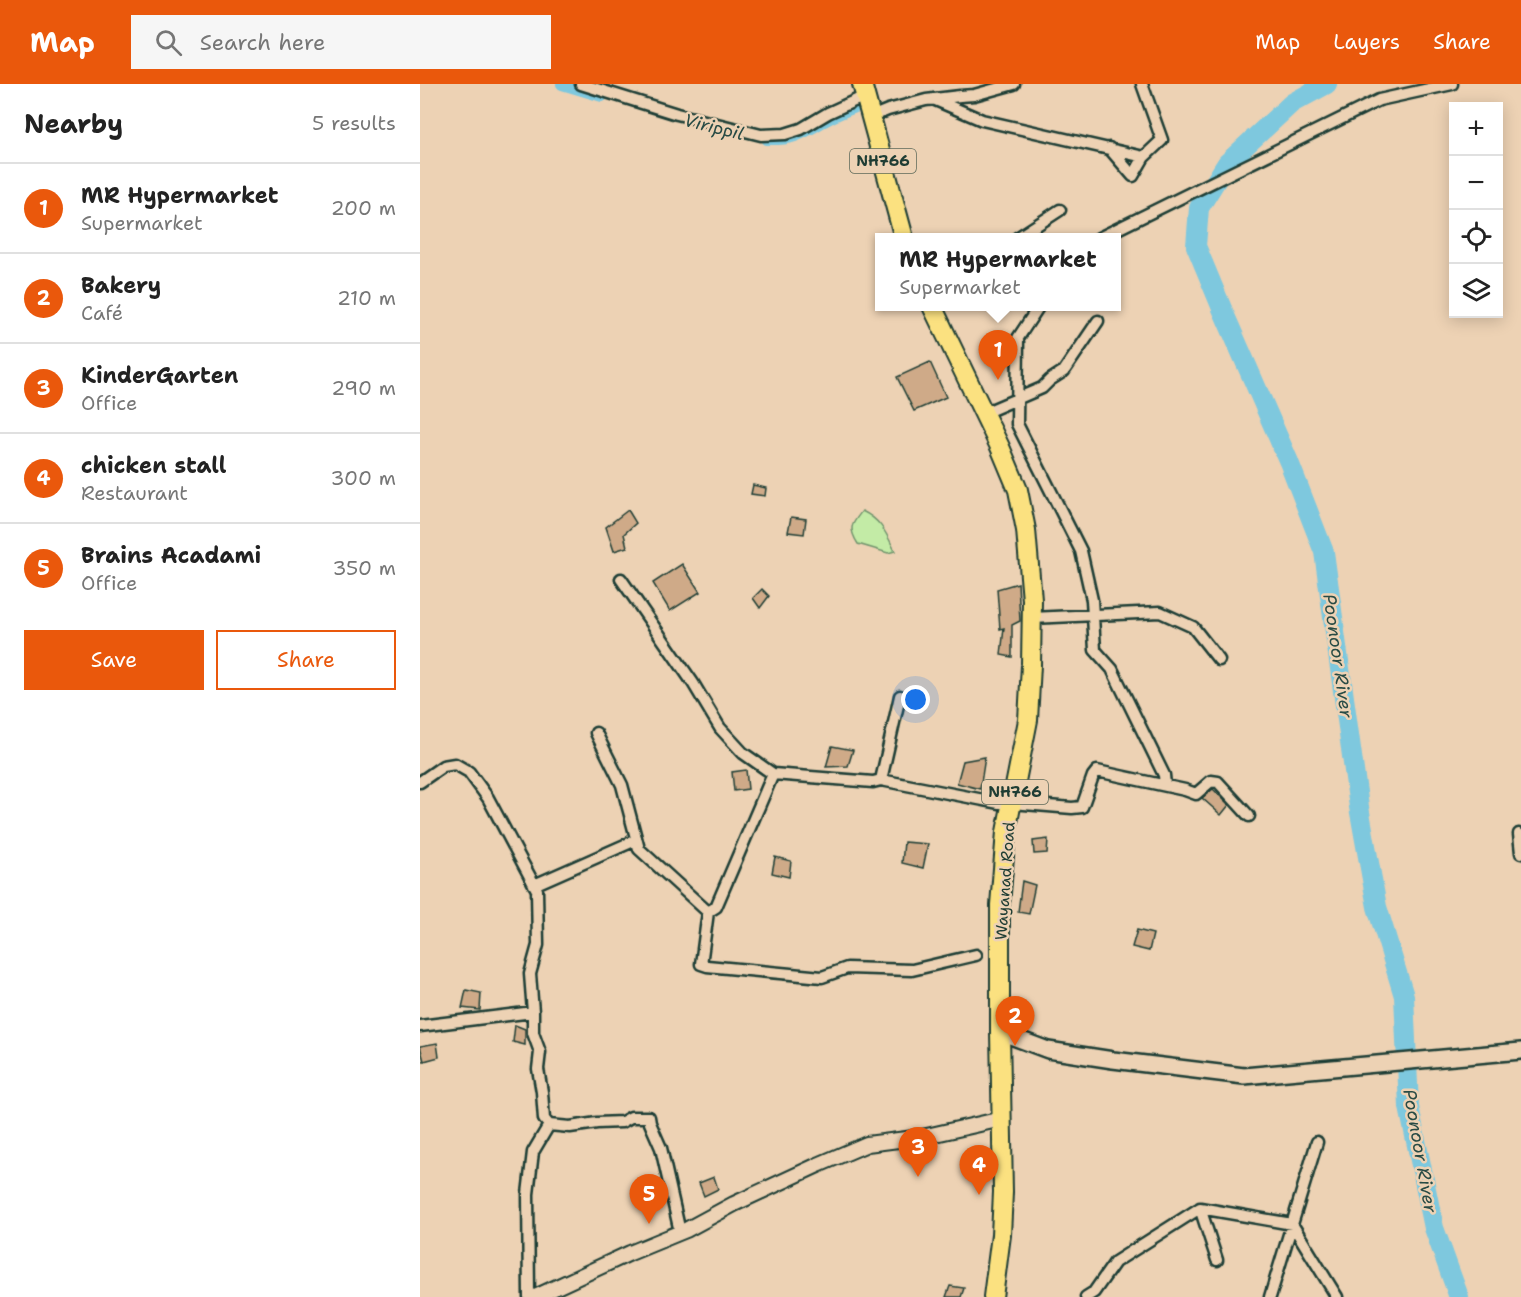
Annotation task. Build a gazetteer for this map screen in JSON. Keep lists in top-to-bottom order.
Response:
{
  "streets": {
    "highway": ["NH766", "Wayanad Road"]
  },
  "water": ["Virippil", "Poonoor River"],
  "page": {
    "header": "Map",
    "search": "Search here",
    "nav": ["Map", "Layers", "Share"],
    "heading": ["Nearby", "5 results"],
    "map_buttons": ["+", "−"],
    "list": [
      {
        "mark": "1",
        "name": "MR Hypermarket",
        "note": "Supermarket",
        "value": "200 m"
      },
      {
        "mark": "2",
        "name": "Bakery",
        "note": "Café",
        "value": "210 m"
      },
      {
        "mark": "3",
        "name": "KinderGarten",
        "note": "Office",
        "value": "290 m"
      },
      {
        "mark": "4",
        "name": "chicken stall",
        "note": "Restaurant",
        "value": "300 m"
      },
      {
        "mark": "5",
        "name": "Brains Acadami",
        "note": "Office",
        "value": "350 m"
      }
    ],
    "popup": ["MR Hypermarket", "Supermarket"],
    "pins": [
      "1",
      "2",
      "3",
      "4",
      "5"
    ],
    "buttons": ["Save", "Share"]
  }
}
